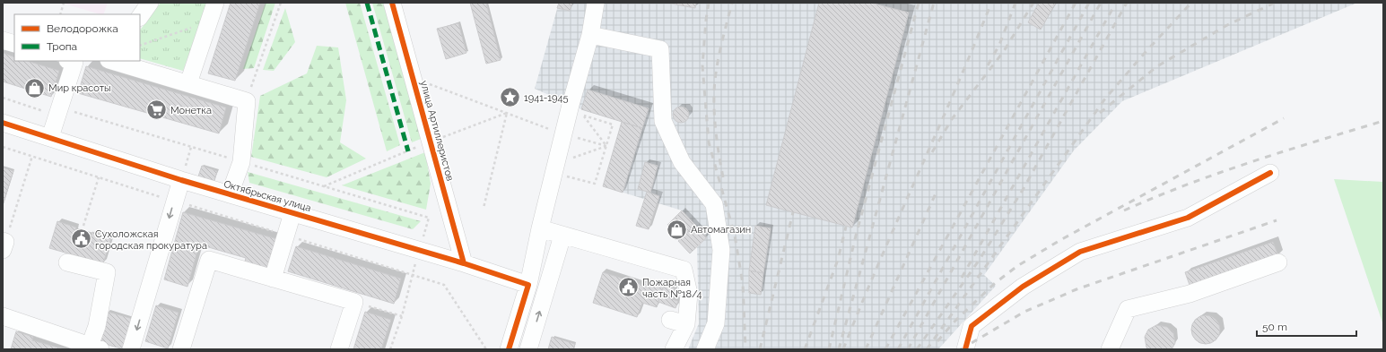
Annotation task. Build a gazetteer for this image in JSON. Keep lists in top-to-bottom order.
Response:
{
  "streets": {
    "street": ["улица Артиллеристов", "Октябрьская улица"]
  },
  "crossings": [
    ["улица Артиллеристов", "Октябрьская улица"]
  ],
  "places": {
    "shop": ["Мир красоты", "Автомагазин"],
    "place": ["1941-1945"],
    "supermarket": ["Монетка"],
    "public building": ["Сухоложская городская прокуратура", "Пожарная часть №18/4"]
  },
  "legend": ["Велодорожка", "Тропа"],
  "scale_bar": "50 m"
}
